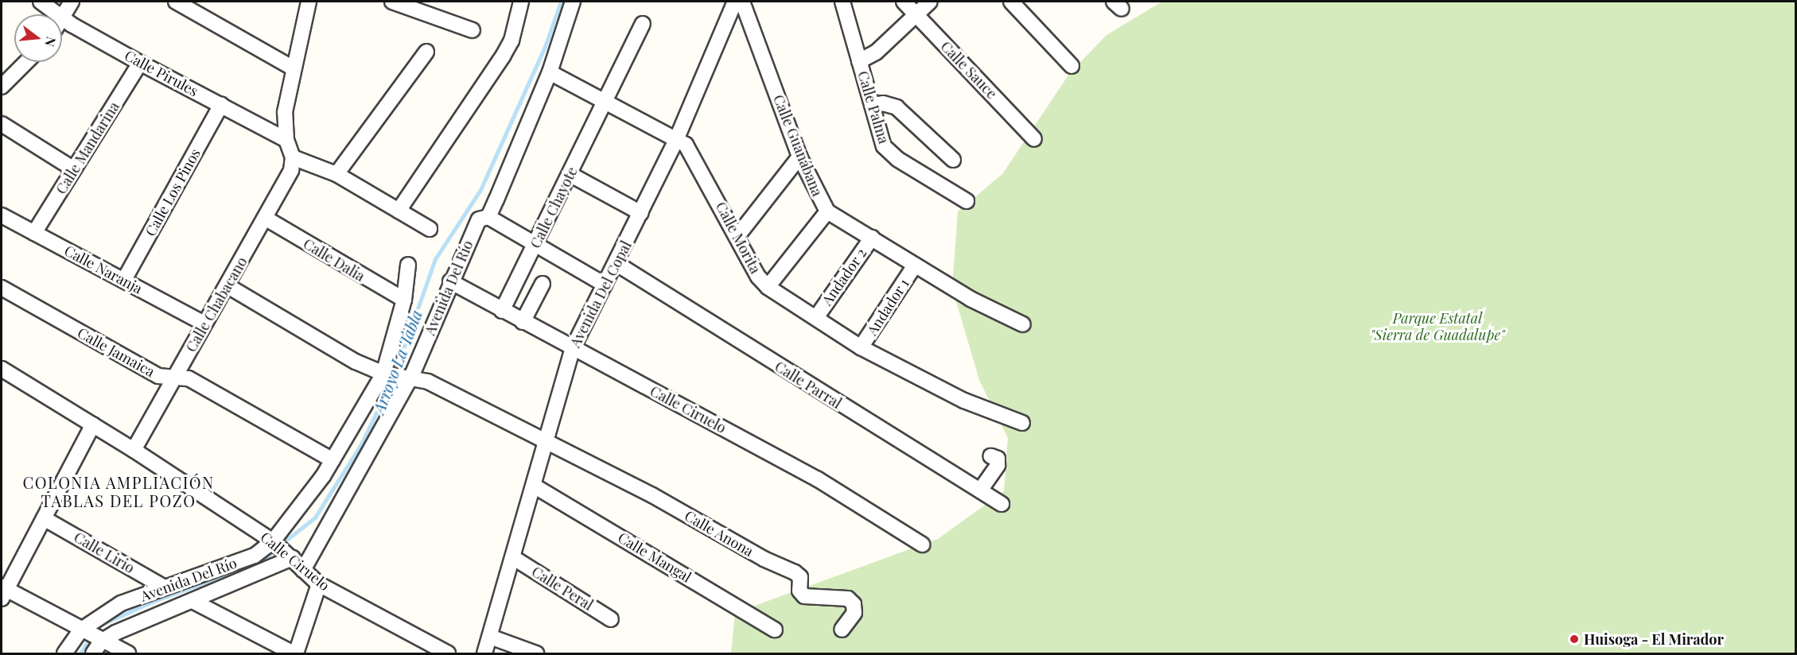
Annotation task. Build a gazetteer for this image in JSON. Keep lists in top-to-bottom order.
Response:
{
  "streets": {
    "street": [
      "Calle Sauce",
      "Calle Pirules",
      "Calle Palma",
      "Calle Guanábana",
      "Calle Mandarina",
      "Calle Los Pinos",
      "Calle Chayote",
      "Calle Morita",
      "Calle Dalia",
      "Calle Naranja",
      "Andador 2",
      "Avenida Del Río",
      "Avenida Del Copal",
      "Calle Chabacano",
      "Andador 1",
      "Calle Jamaica",
      "Calle Parral",
      "Calle Ciruelo",
      "Calle Anona",
      "Calle Lirio",
      "Calle Mangal",
      "Calle Peral"
    ]
  },
  "crossings": [
    ["Calle Pirules", "Calle Mandarina"],
    ["Calle Pirules", "Calle Los Pinos"],
    ["Calle Guanábana", "Andador 2"],
    ["Calle Guanábana", "Andador 1"],
    ["Calle Mandarina", "Calle Naranja"],
    ["Calle Los Pinos", "Calle Naranja"],
    ["Calle Chayote", "Calle Morita"],
    ["Calle Chayote", "Calle Ciruelo"],
    ["Calle Morita", "Andador 2"],
    ["Calle Morita", "Avenida Del Río"],
    ["Calle Morita", "Avenida Del Copal"],
    ["Calle Morita", "Andador 1"],
    ["Calle Dalia", "Avenida Del Río"],
    ["Calle Dalia", "Calle Chabacano"],
    ["Calle Naranja", "Calle Chabacano"],
    ["Avenida Del Río", "Calle Jamaica"],
    ["Avenida Del Río", "Calle Ciruelo"],
    ["Avenida Del Río", "Calle Lirio"],
    ["Avenida Del Copal", "Calle Parral"],
    ["Avenida Del Copal", "Calle Ciruelo"],
    ["Avenida Del Copal", "Calle Anona"],
    ["Avenida Del Copal", "Calle Mangal"],
    ["Avenida Del Copal", "Calle Peral"],
    ["Calle Chabacano", "Calle Jamaica"],
    ["Calle Chabacano", "Calle Ciruelo"]
  ],
  "districts": ["COLONIA AMPLIACIÓN TABLAS DEL POZO"],
  "water": ["Arroyo La Tabla"],
  "parks": ["Parque Estatal \"Sierra de Guadalupe\""],
  "places": ["Huisoga - El Mirador"],
  "north": "right"
}
